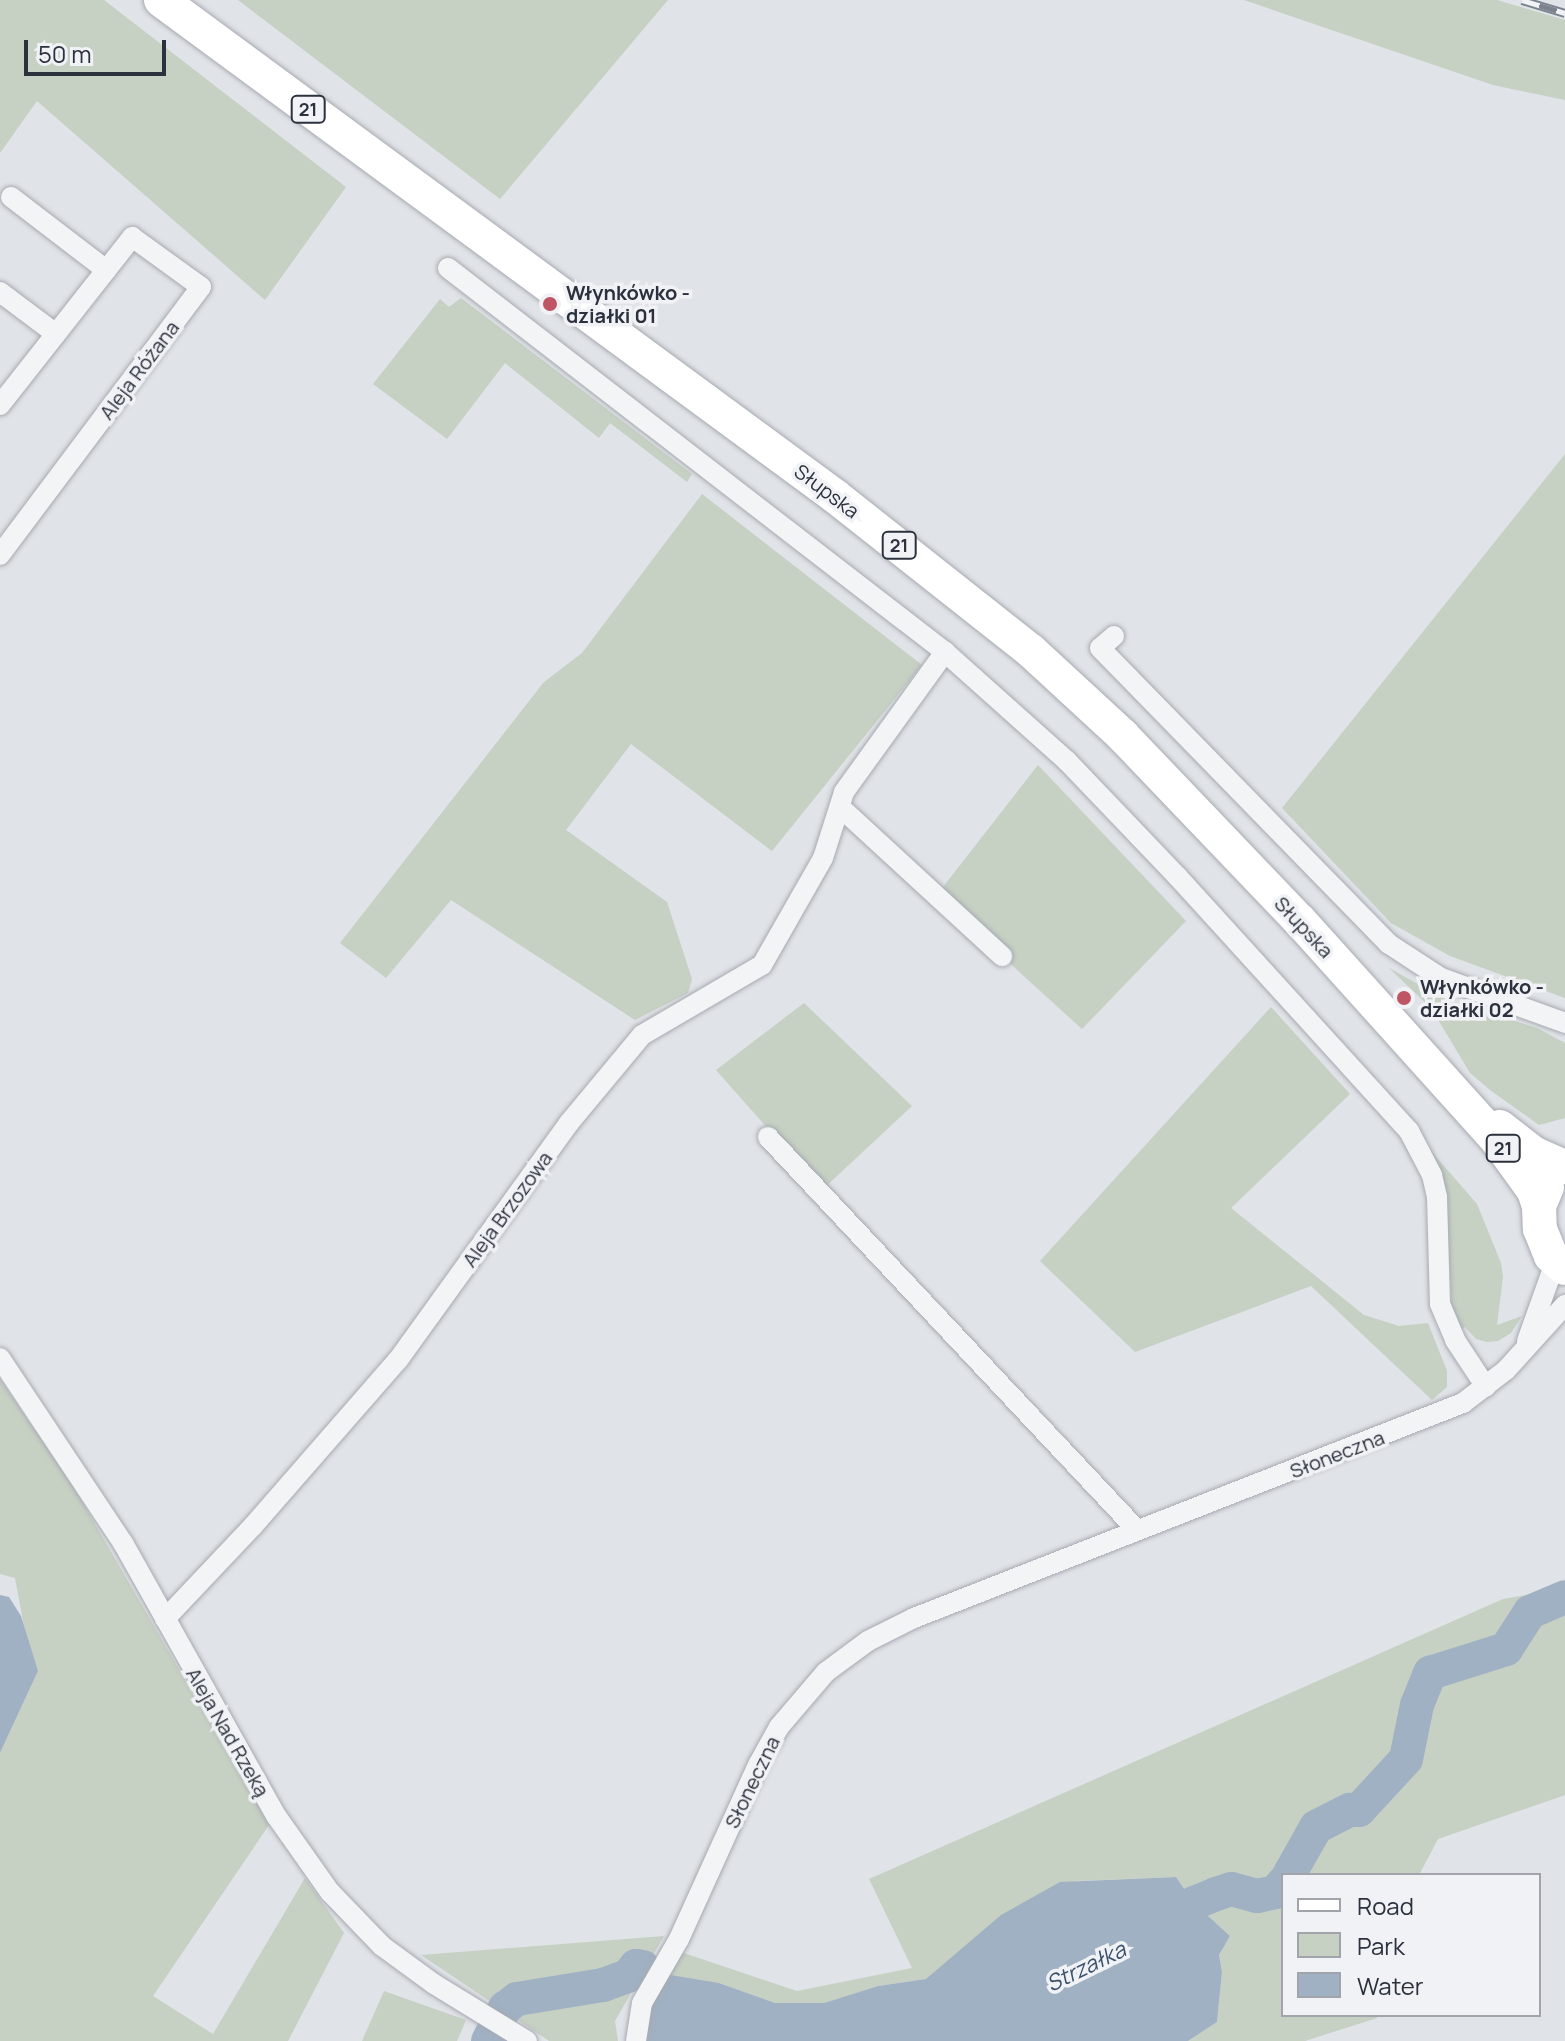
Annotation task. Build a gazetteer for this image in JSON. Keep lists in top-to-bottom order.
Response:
{
  "streets": {
    "main road": ["21", "Słupska"],
    "street": [
      "Aleja Różana",
      "Aleja Brzozowa",
      "Słoneczna",
      "Aleja Nad Rzeką"
    ]
  },
  "crossings": [
    ["21", "Słupska"],
    ["21", "Słoneczna"],
    ["Aleja Brzozowa", "Aleja Nad Rzeką"]
  ],
  "water": ["Strzałka"],
  "places": ["Włynkówko - działki 01", "Włynkówko - działki 02"],
  "legend": ["Road", "Park", "Water"],
  "scale_bar": "50 m"
}
